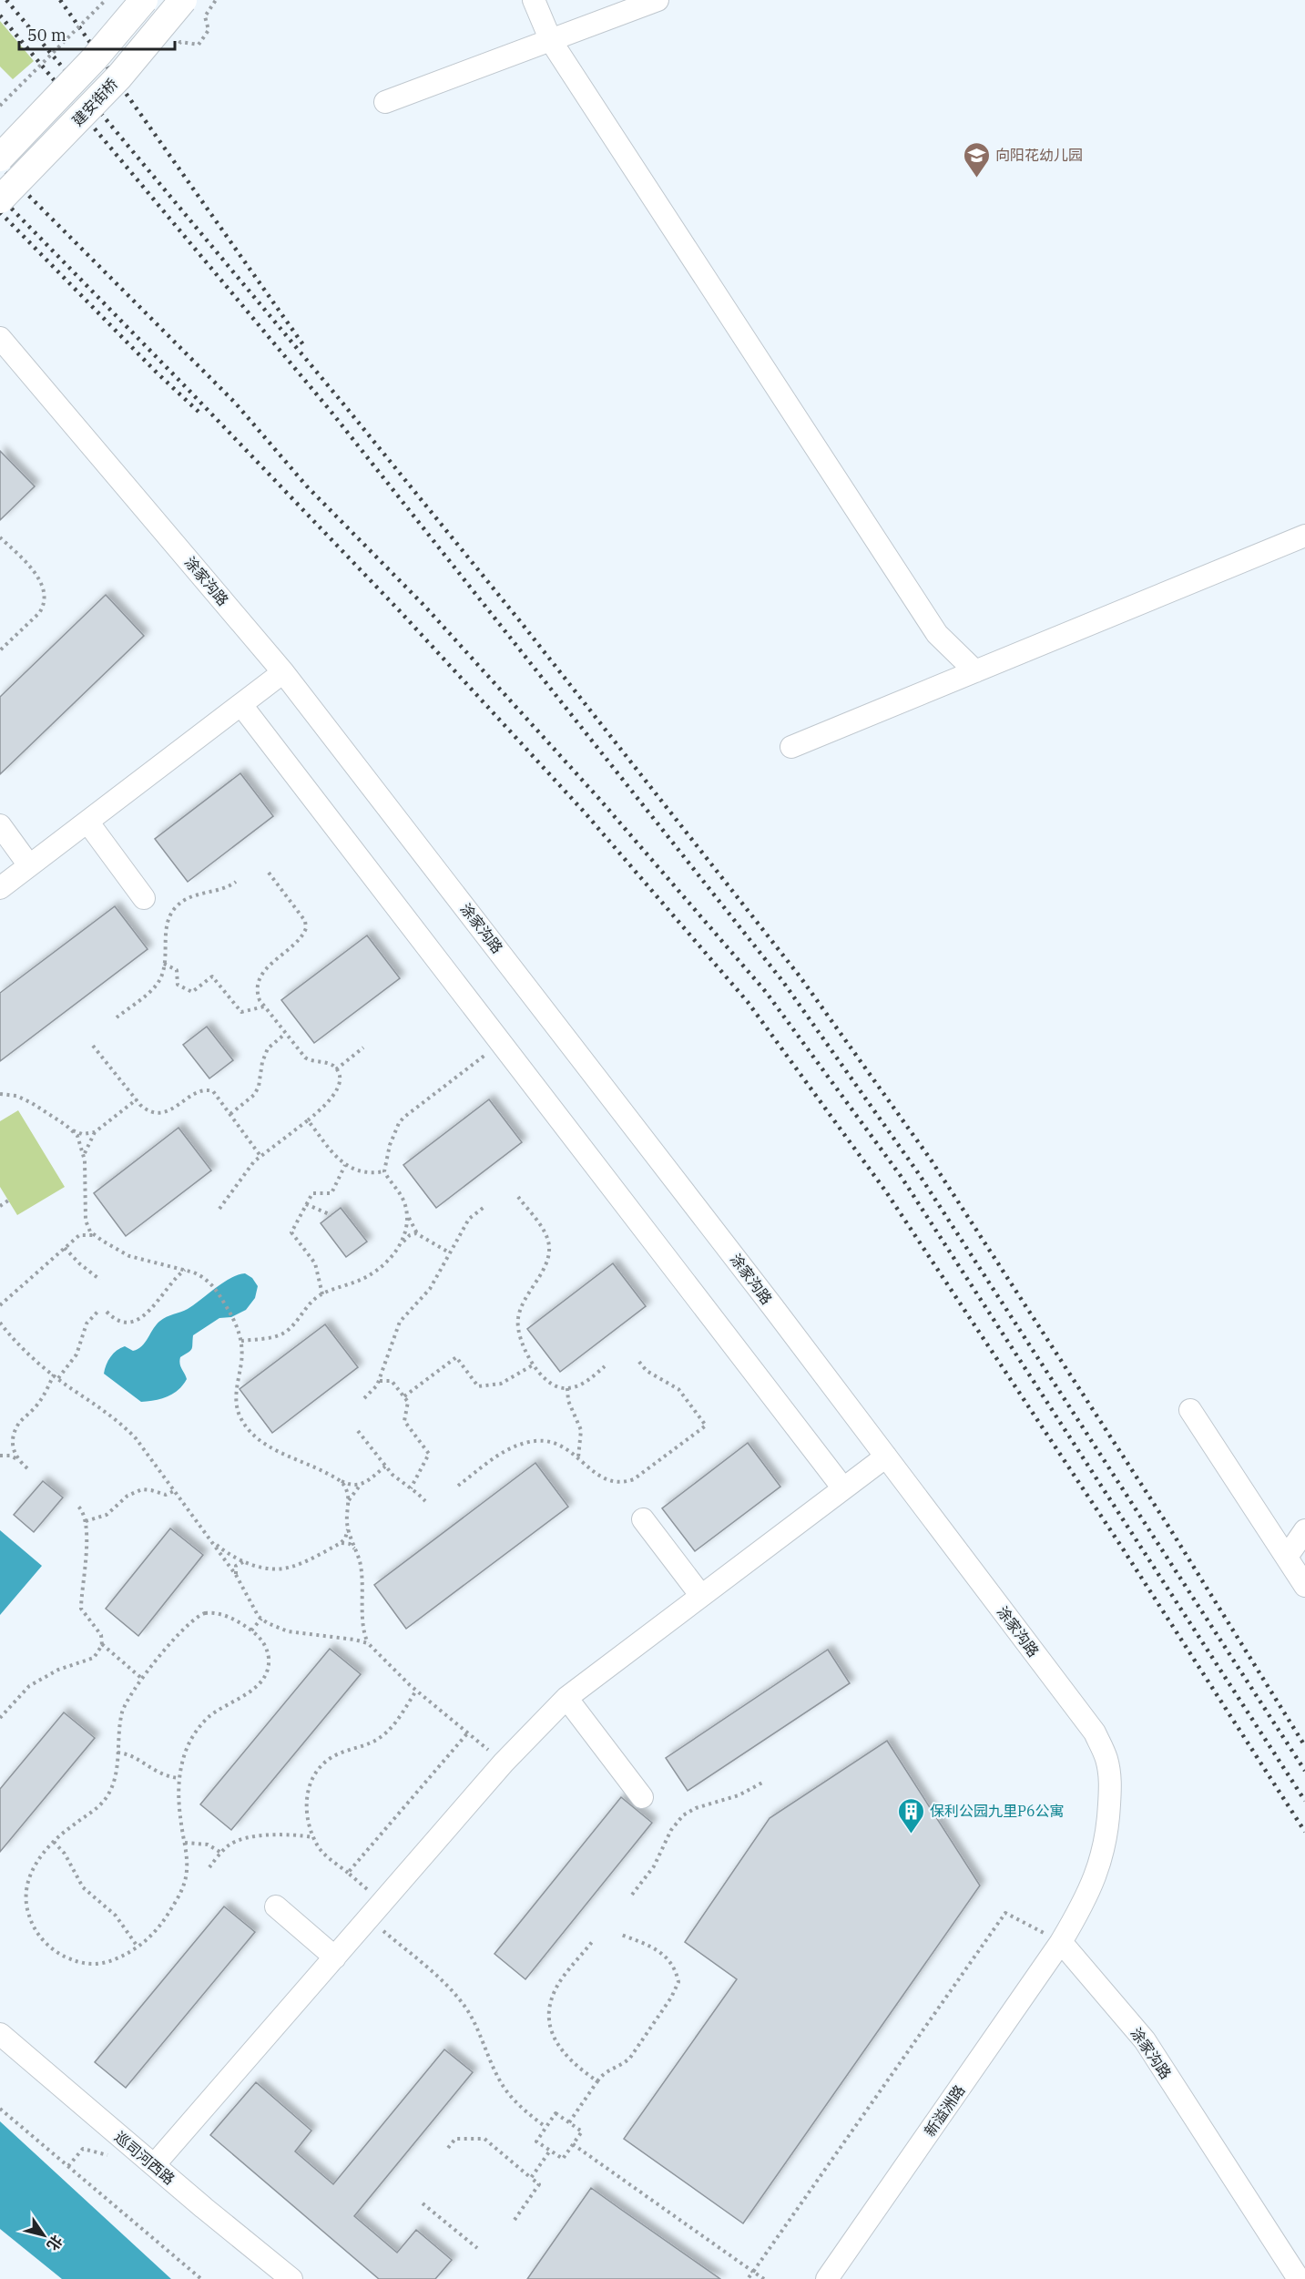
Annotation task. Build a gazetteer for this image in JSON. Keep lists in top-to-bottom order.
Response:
{
  "streets": {
    "main road": ["建安街桥"],
    "street": ["涂家沟路", "新溢洲路", "巡司河西路"]
  },
  "crossings": [
    ["涂家沟路", "新溢洲路"]
  ],
  "places": {
    "school or university": ["向阳花幼儿园"],
    "building": ["保利公园九里P6公寓"]
  },
  "scale_bar": "50 m",
  "north": "bottom right"
}
